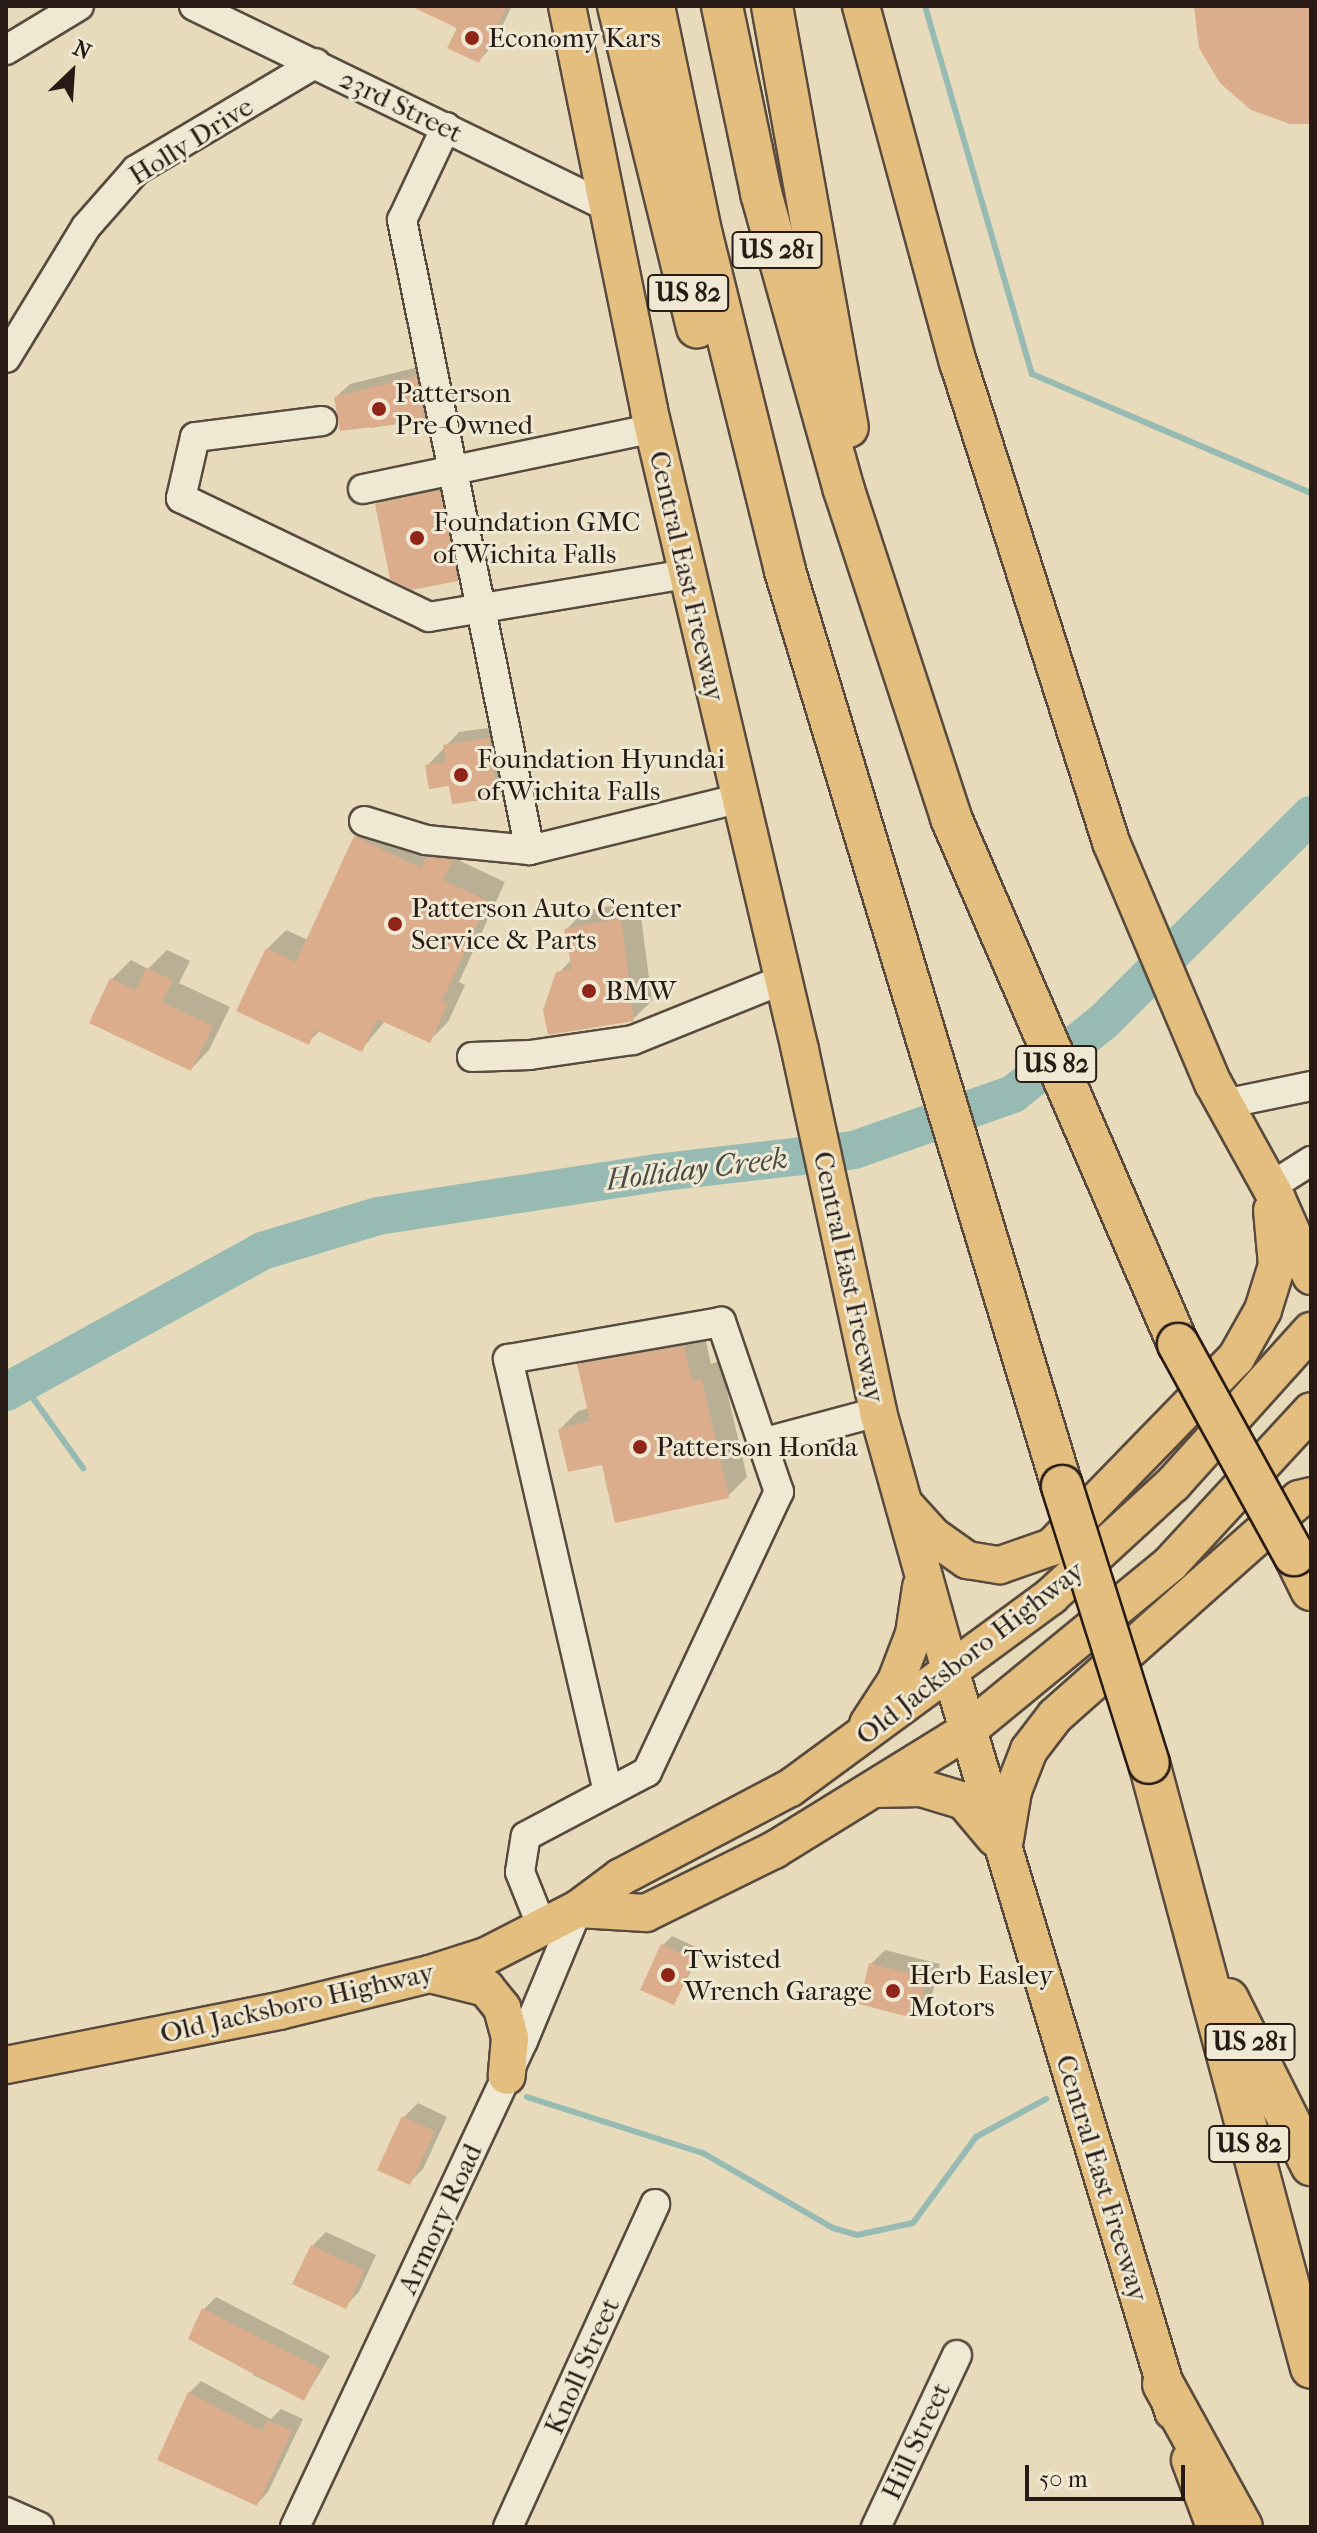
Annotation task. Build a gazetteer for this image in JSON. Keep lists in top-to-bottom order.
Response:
{
  "streets": {
    "highway": ["US 281", "US 82"],
    "main road": ["Central East Freeway", "Old Jacksboro Highway"],
    "street": [
      "23rd Street",
      "Holly Drive",
      "Armory Road",
      "Knoll Street",
      "Hill Street"
    ]
  },
  "crossings": [
    ["23rd Street", "Holly Drive"],
    ["23rd Street", "Central East Freeway"],
    ["US 281", "US 82"],
    ["Central East Freeway", "Old Jacksboro Highway"],
    ["Old Jacksboro Highway", "Armory Road"]
  ],
  "water": ["Holliday Creek"],
  "places": [
    "Economy Kars",
    "Patterson Pre-Owned",
    "Foundation GMC of Wichita Falls",
    "Foundation Hyundai of Wichita Falls",
    "Patterson Auto Center Service & Parts",
    "BMW",
    "Patterson Honda",
    "Twisted Wrench Garage",
    "Herb Easley Motors"
  ],
  "scale_bar": "50 m",
  "north": "top right"
}
